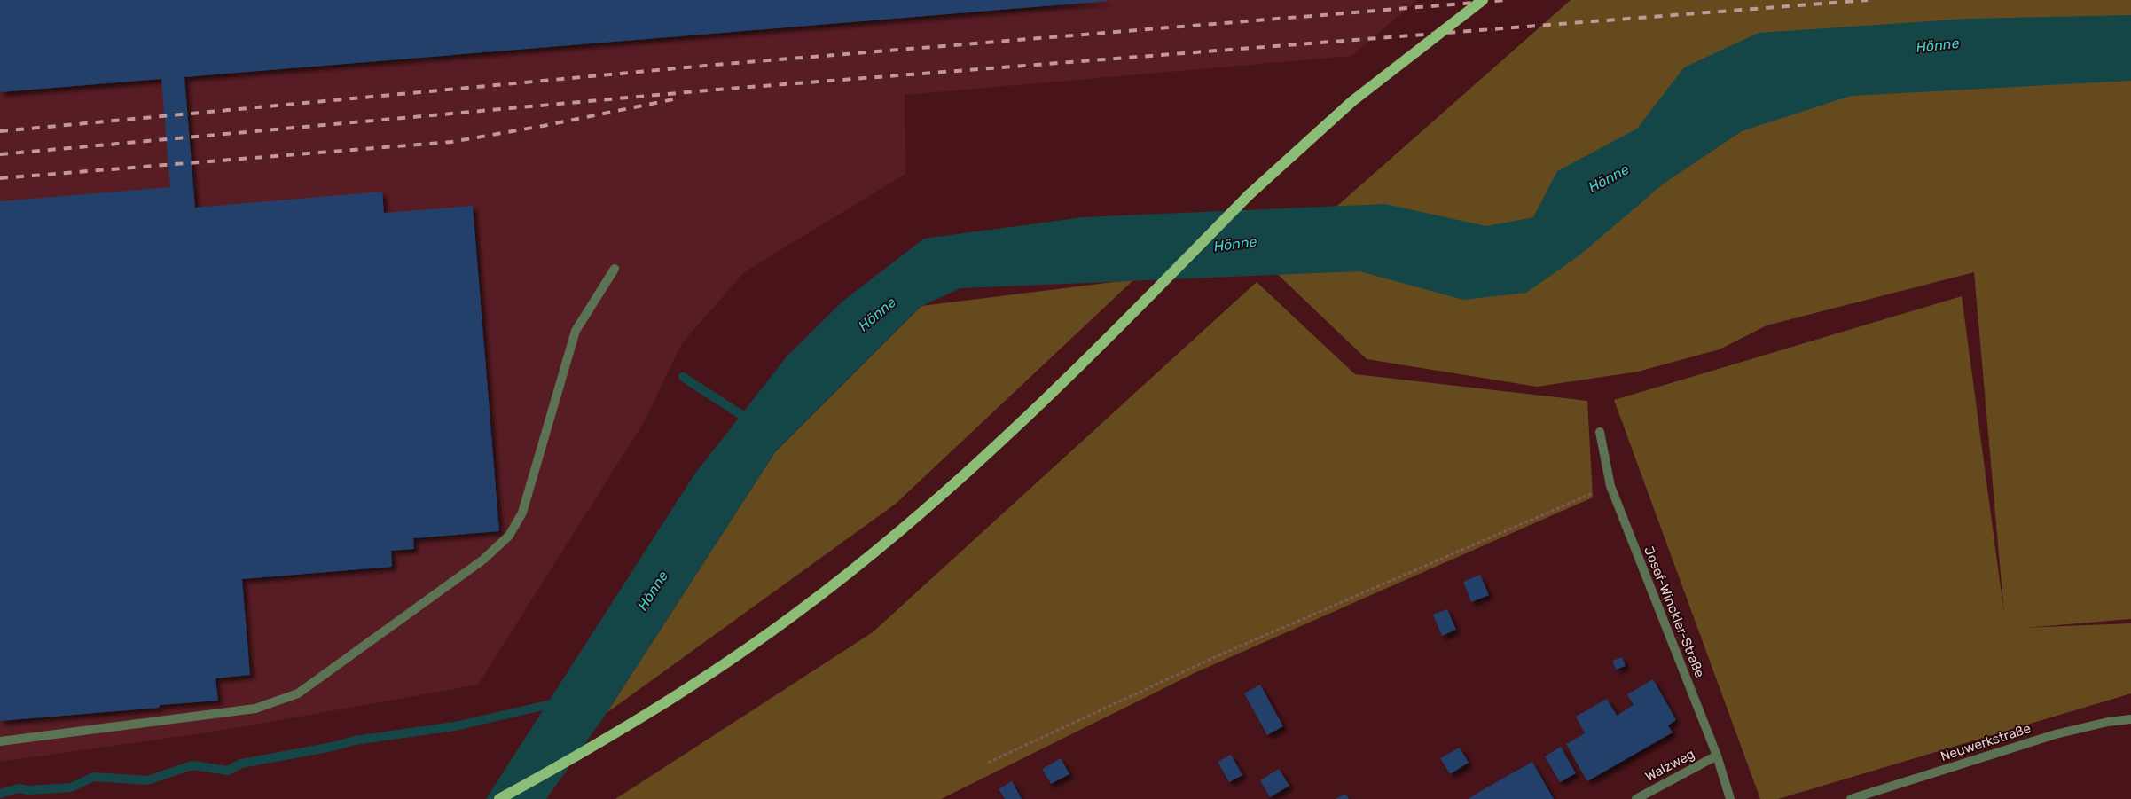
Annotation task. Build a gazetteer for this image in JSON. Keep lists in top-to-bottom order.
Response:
{
  "streets": {
    "street": ["Josef-Winckler-Straße", "Neuwerkstraße", "Walzweg"]
  },
  "crossings": [
    ["Josef-Winckler-Straße", "Walzweg"]
  ],
  "water": ["Hönne"]
}
